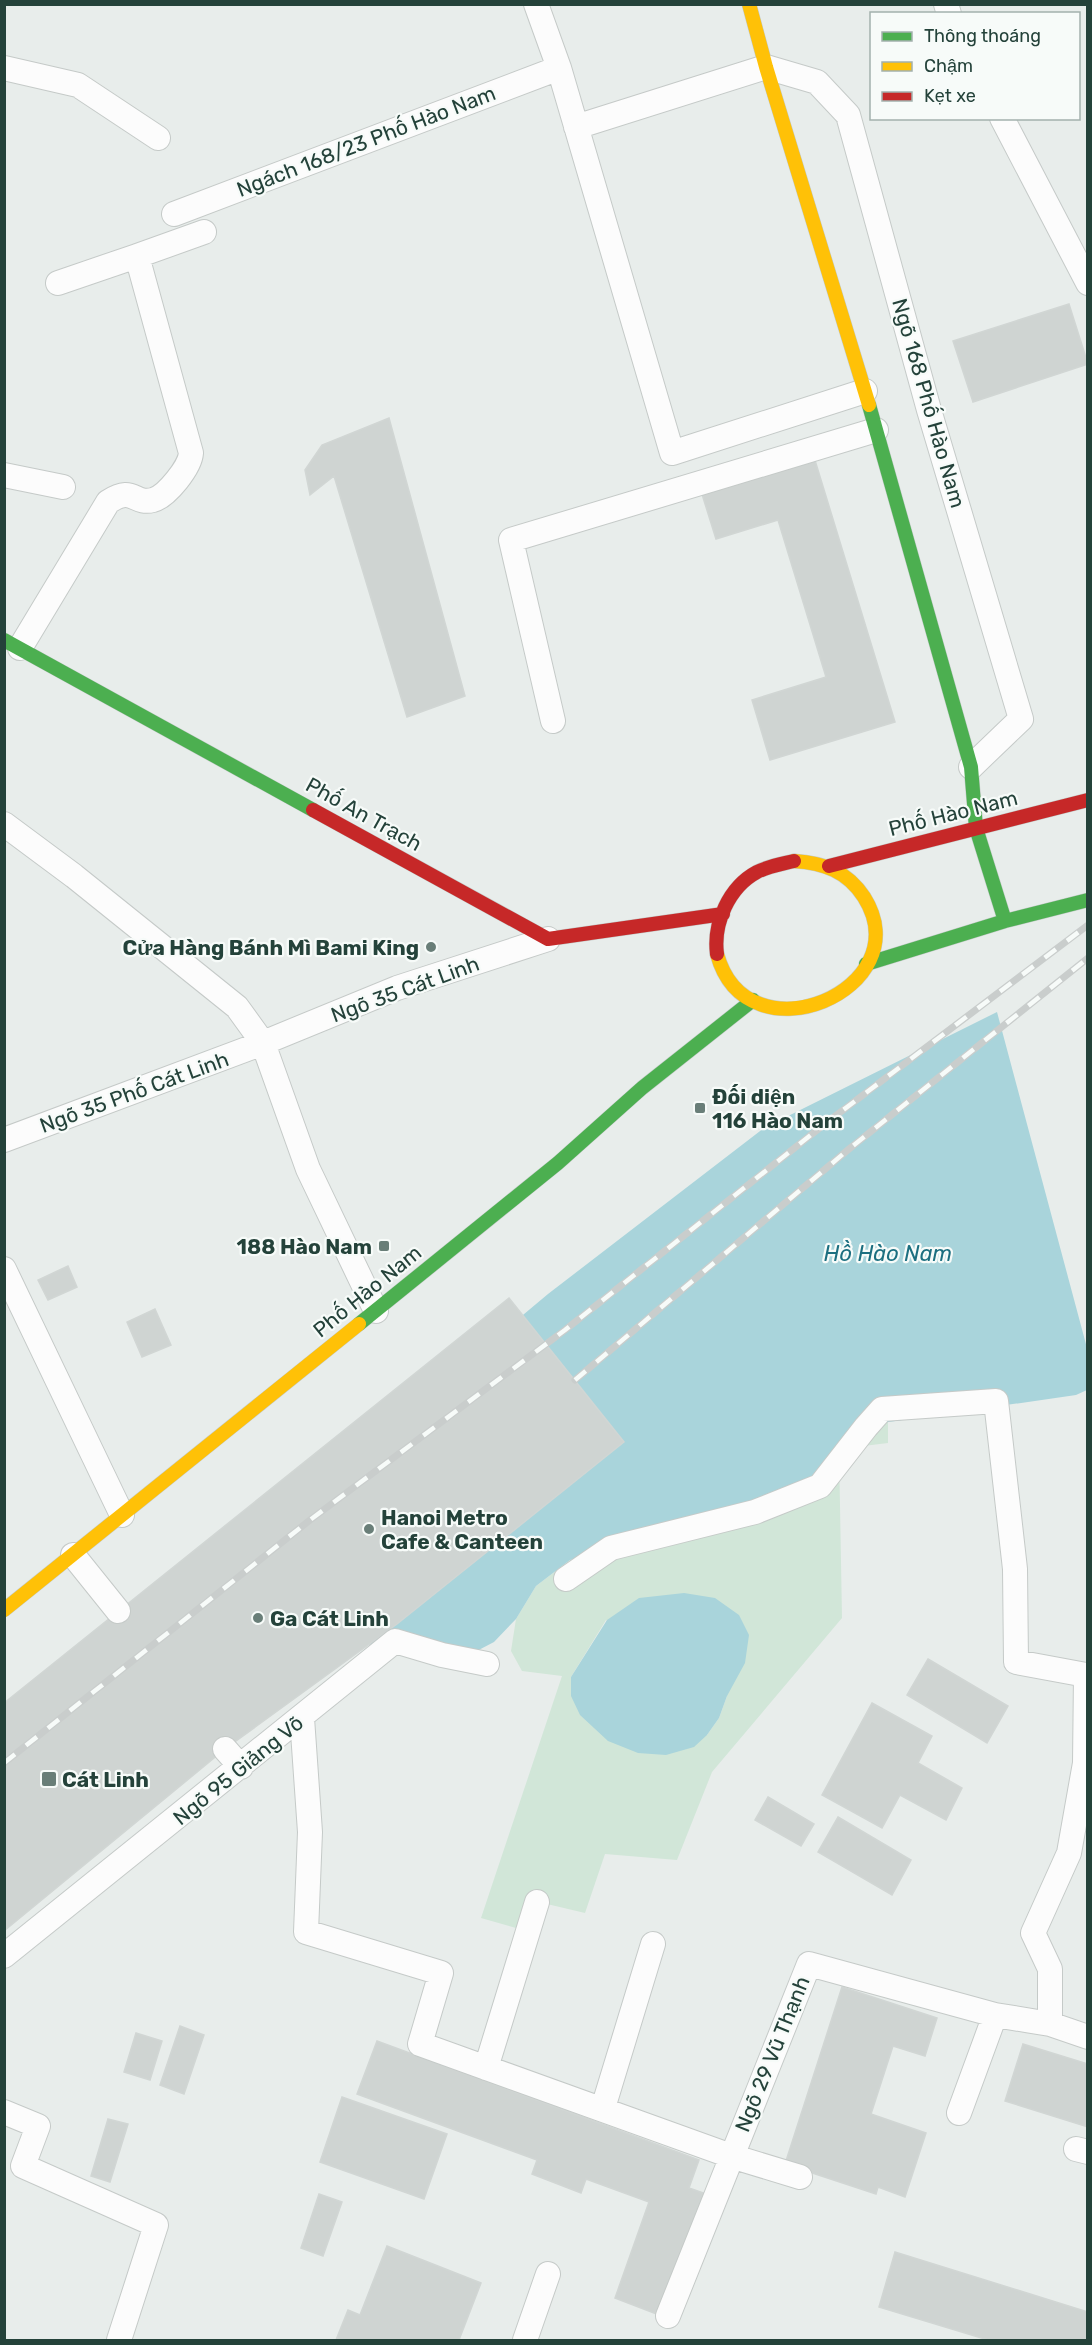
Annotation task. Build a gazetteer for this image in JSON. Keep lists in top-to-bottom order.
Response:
{
  "streets": {
    "main road": ["Phố Hào Nam", "Phố An Trạch"],
    "lane": [
      "Ngách 168/23 Phố Hào Nam",
      "Ngõ 168 Phố Hào Nam",
      "Ngõ 35 Cát Linh",
      "Ngõ 35 Phố Cát Linh",
      "Ngõ 95 Giảng Võ",
      "Ngõ 29 Vũ Thạnh"
    ]
  },
  "crossings": [
    ["Phố An Trạch", "Ngõ 35 Cát Linh"],
    ["Ngõ 35 Cát Linh", "Ngõ 35 Phố Cát Linh"],
    ["Ngõ 95 Giảng Võ", "Ngõ 29 Vũ Thạnh"]
  ],
  "water": ["Hồ Hào Nam"],
  "places": {
    "other": ["Cửa Hàng Bánh Mì Bami King", "Hanoi Metro Cafe & Canteen", "Ga Cát Linh"],
    "transit": ["Đối diện 116 Hào Nam", "188 Hào Nam", "Cát Linh"]
  },
  "legend": ["Thông thoáng", "Chậm", "Kẹt xe"]
}
